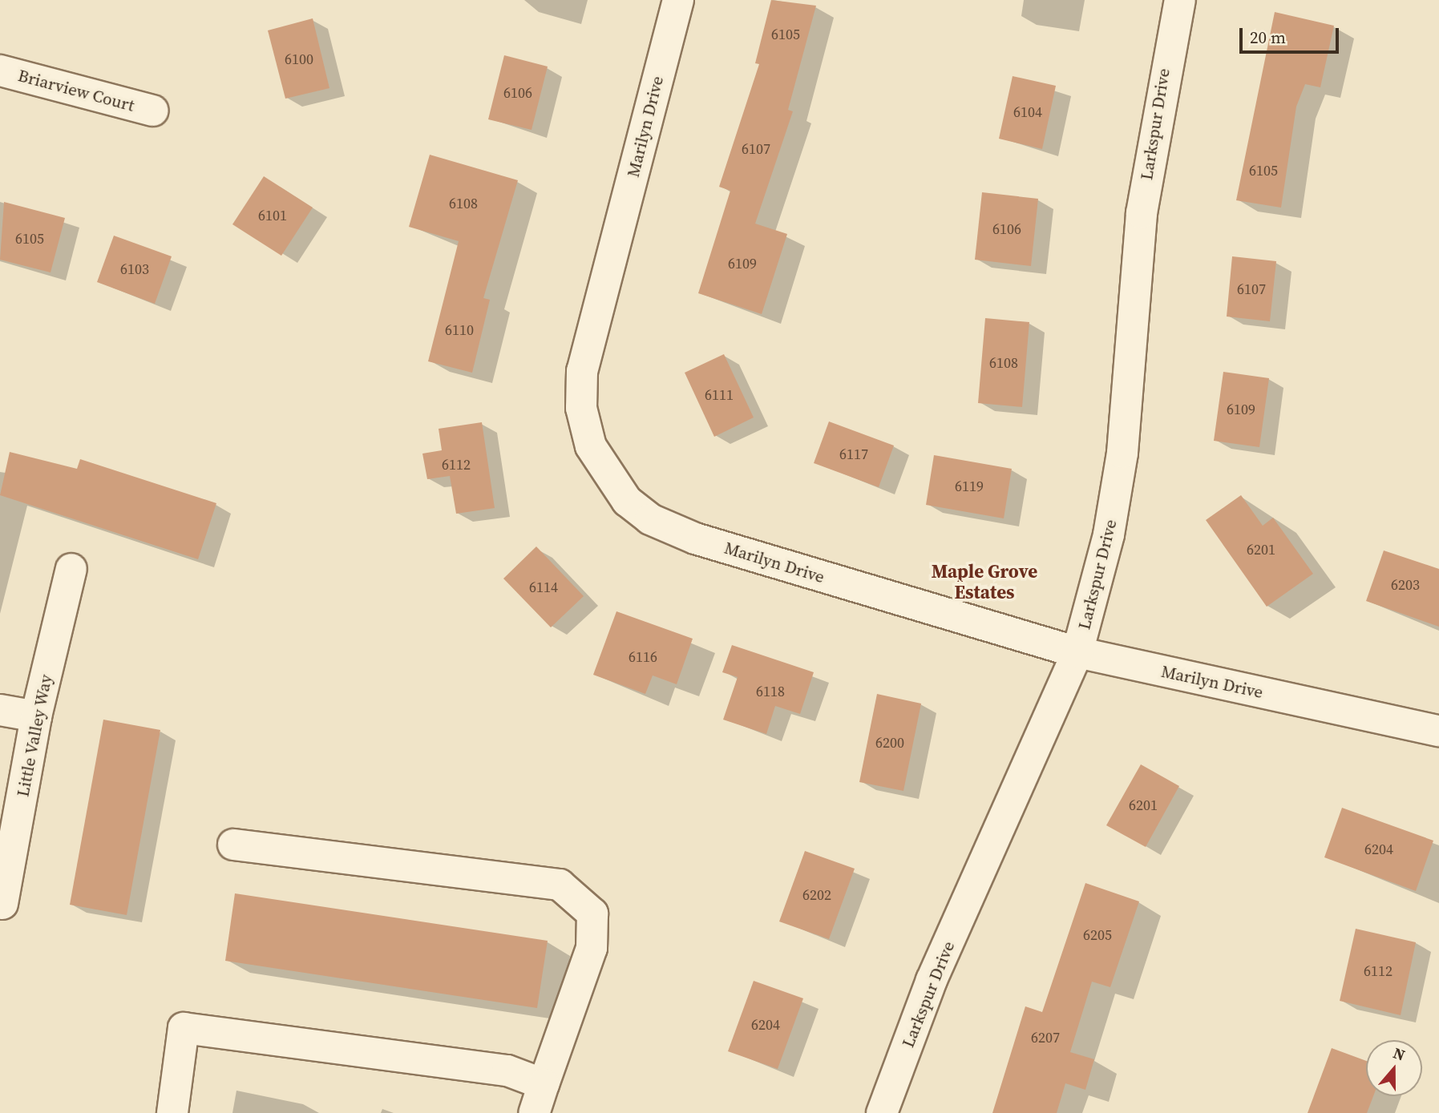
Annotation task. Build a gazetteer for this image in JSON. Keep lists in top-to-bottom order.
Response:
{
  "streets": {
    "street": [
      "Briarview Court",
      "Larkspur Drive",
      "Marilyn Drive",
      "Little Valley Way"
    ]
  },
  "crossings": [
    ["Larkspur Drive", "Marilyn Drive"]
  ],
  "districts": ["Maple Grove Estates"],
  "house_numbers": [
    "6105",
    "6100",
    "6106",
    "6104",
    "6107",
    "6105",
    "6108",
    "6101",
    "6106",
    "6105",
    "6109",
    "6103",
    "6107",
    "6110",
    "6108",
    "6111",
    "6109",
    "6117",
    "6112",
    "6119",
    "6201",
    "6203",
    "6114",
    "6116",
    "6118",
    "6200",
    "6201",
    "6204",
    "6202",
    "6205",
    "6112",
    "6204",
    "6207"
  ],
  "scale_bar": "20 m",
  "north": "top"
}
